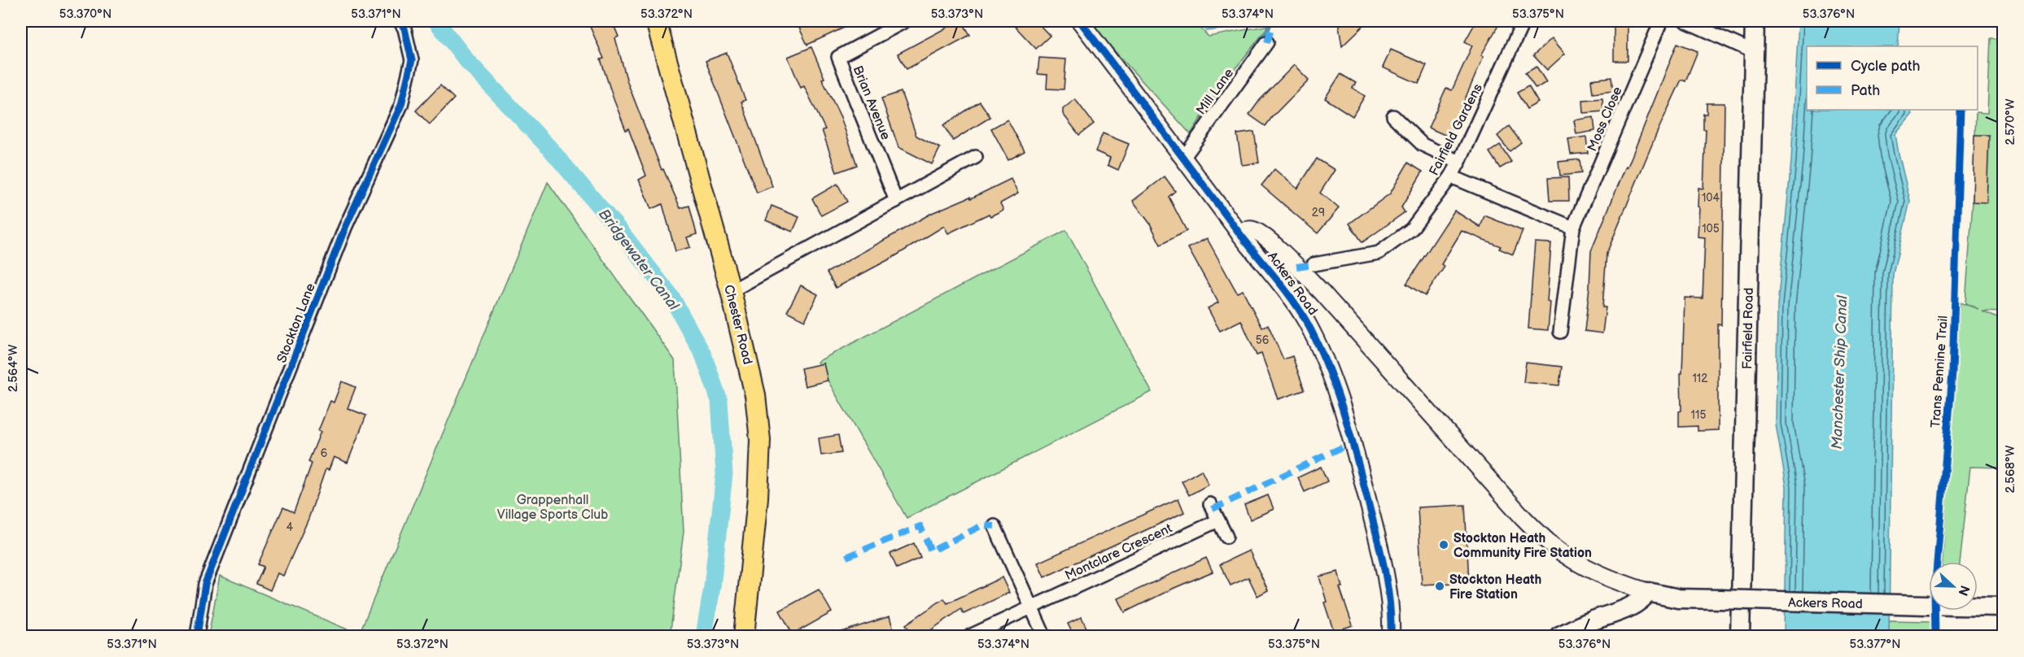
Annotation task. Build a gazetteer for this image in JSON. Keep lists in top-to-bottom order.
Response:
{
  "streets": {
    "main road": ["Ackers Road", "Chester Road", "Fairfield Road"],
    "street": [
      "Mill Lane",
      "Brian Avenue",
      "Moss Close",
      "Fairfield Gardens",
      "Stockton Lane",
      "Montclare Crescent"
    ],
    "cycle path": ["Trans Pennine Trail"]
  },
  "crossings": [
    ["Mill Lane", "Ackers Road"]
  ],
  "water": ["Bridgewater Canal", "Manchester Ship Canal"],
  "parks": ["Grappenhall Village Sports Club"],
  "places": ["Stockton Heath Community Fire Station", "Stockton Heath Fire Station"],
  "house_numbers": [
    "104",
    "29",
    "105",
    "56",
    "112",
    "115",
    "6",
    "4"
  ],
  "legend": ["Cycle path", "Path"],
  "north": "right",
  "coordinates": [
    "53.370°N",
    "53.371°N",
    "53.372°N",
    "53.373°N",
    "53.374°N",
    "53.375°N",
    "53.376°N",
    "2.570°W",
    "2.564°W",
    "2.568°W",
    "53.377°N"
  ]
}
